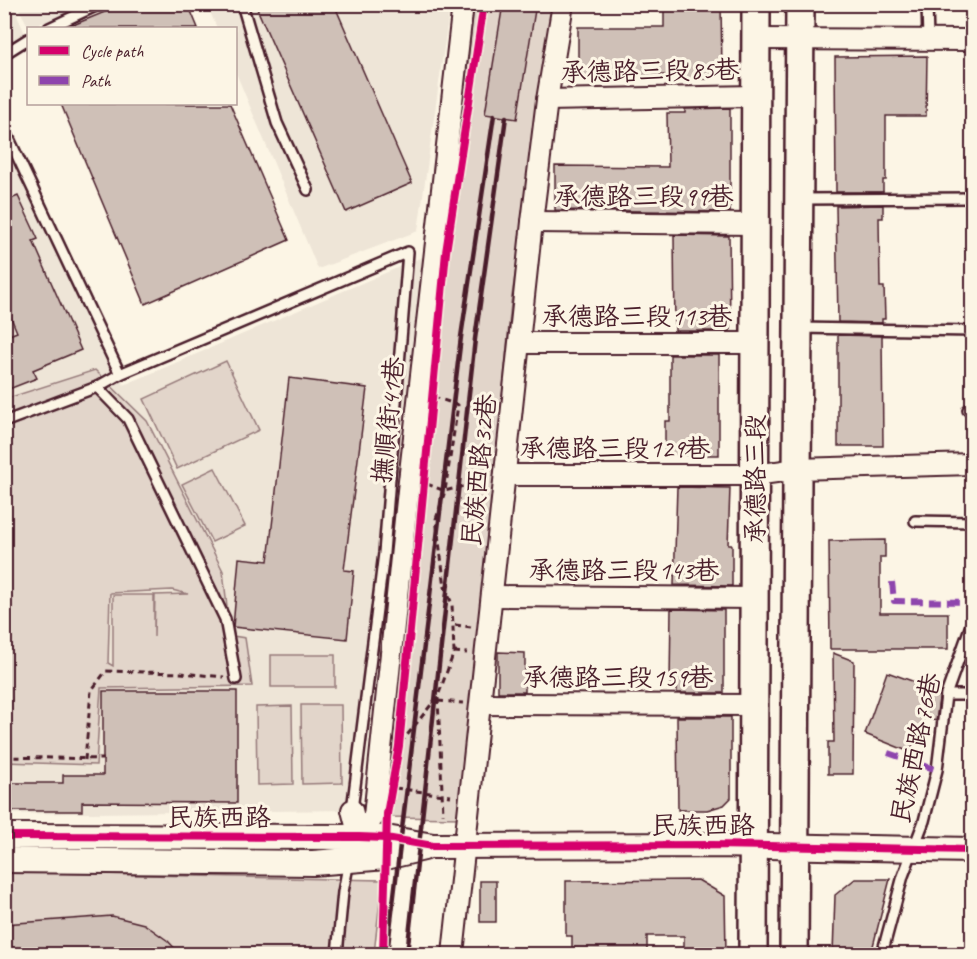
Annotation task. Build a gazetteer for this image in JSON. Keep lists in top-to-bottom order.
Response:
{
  "streets": {
    "main road": ["承德路三段"],
    "street": [
      "承德路三段85巷",
      "承德路三段99巷",
      "承德路三段113巷",
      "撫順街41巷",
      "承德路三段129巷",
      "民族西路32巷",
      "承德路三段143巷",
      "承德路三段159巷",
      "民族西路"
    ],
    "lane": ["民族西路76巷"]
  },
  "crossings": [
    ["承德路三段85巷", "民族西路32巷"],
    ["承德路三段85巷", "承德路三段"],
    ["承德路三段99巷", "民族西路32巷"],
    ["承德路三段99巷", "承德路三段"],
    ["承德路三段113巷", "民族西路32巷"],
    ["承德路三段113巷", "承德路三段"],
    ["撫順街41巷", "民族西路"],
    ["承德路三段129巷", "民族西路32巷"],
    ["承德路三段129巷", "承德路三段"],
    ["民族西路32巷", "承德路三段143巷"],
    ["民族西路32巷", "承德路三段159巷"],
    ["民族西路32巷", "民族西路"],
    ["承德路三段", "承德路三段143巷"],
    ["承德路三段", "承德路三段159巷"],
    ["承德路三段", "民族西路"],
    ["民族西路76巷", "民族西路"]
  ],
  "legend": ["Cycle path", "Path"]
}
